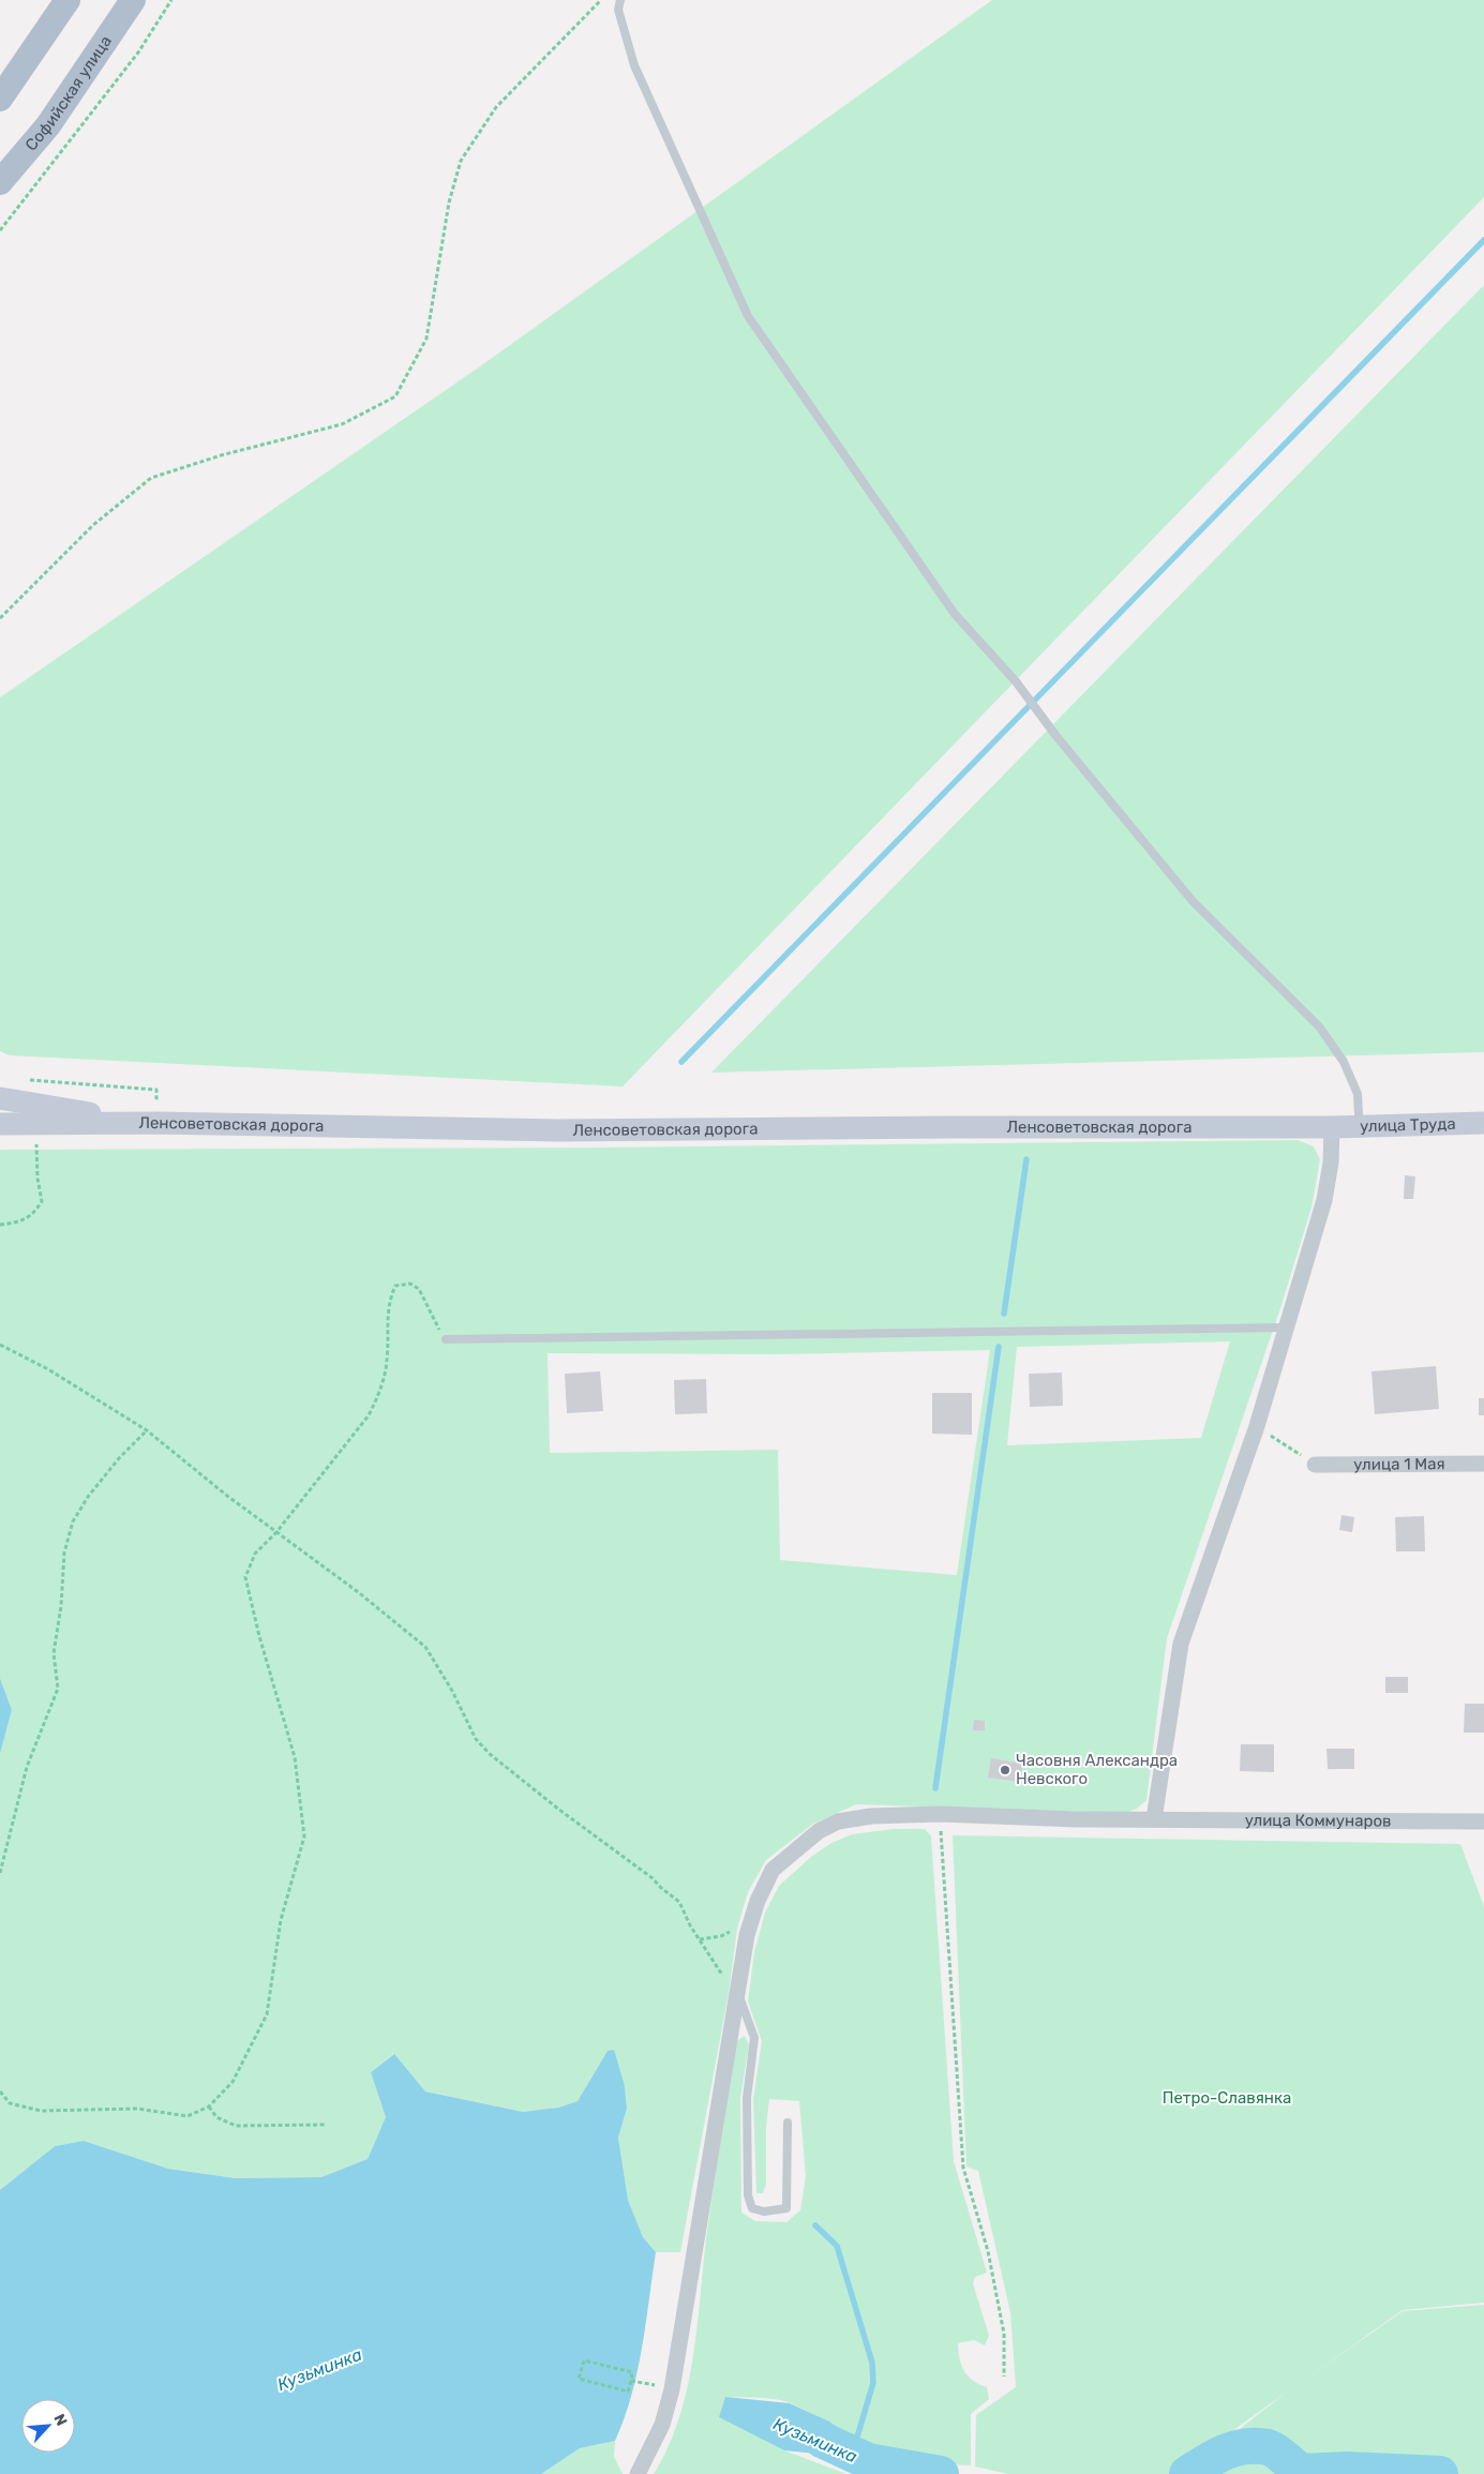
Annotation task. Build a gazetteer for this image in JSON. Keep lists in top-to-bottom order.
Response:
{
  "streets": {
    "main road": ["Софийская улица"],
    "street": [
      "Ленсоветовская дорога",
      "улица Труда",
      "улица 1 Мая",
      "улица Коммунаров"
    ]
  },
  "crossings": [
    ["Ленсоветовская дорога", "улица Труда"]
  ],
  "water": ["Кузьминка"],
  "parks": ["Петро-Славянка"],
  "places": ["Часовня Александра Невского"],
  "north": "top right"
}
